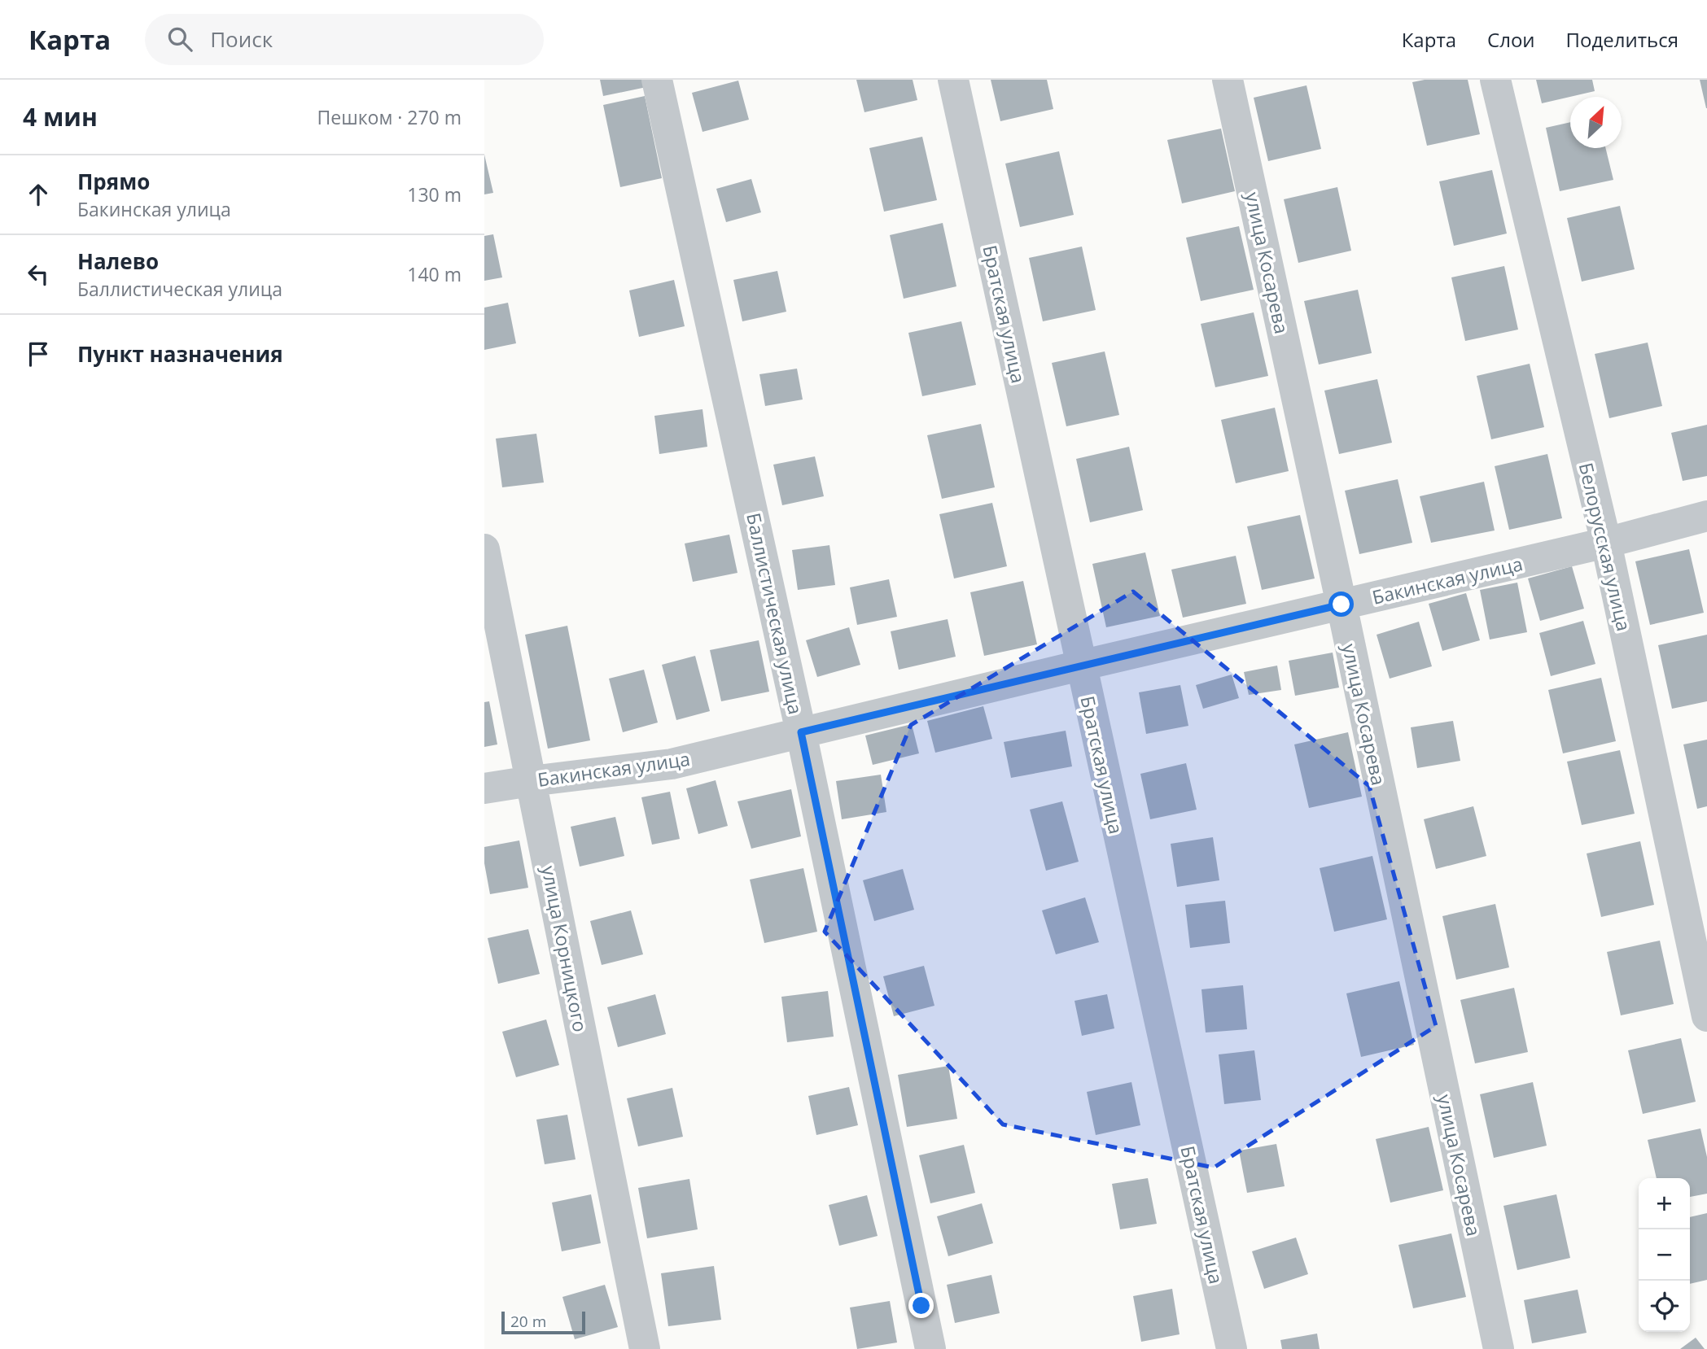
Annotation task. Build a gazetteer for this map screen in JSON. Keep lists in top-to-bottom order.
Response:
{
  "streets": {
    "street": [
      "улица Косарева",
      "Братская улица",
      "Белорусская улица",
      "Бакинская улица",
      "Баллистическая улица",
      "улица Корницкого"
    ]
  },
  "crossings": [
    ["улица Косарева", "Бакинская улица"],
    ["Братская улица", "Бакинская улица"],
    ["Белорусская улица", "Бакинская улица"],
    ["Бакинская улица", "Баллистическая улица"],
    ["Бакинская улица", "улица Корницкого"]
  ],
  "scale_bar": "20 m",
  "north": "top right",
  "page": {
    "header": "Карта",
    "search": "Поиск",
    "nav": ["Карта", "Слои", "Поделиться"],
    "heading": ["4 мин", "Пешком · 270 m"],
    "list": [
      ["Прямо", "Бакинская улица", "130 m"],
      ["Налево", "Баллистическая улица", "140 m"],
      "Пункт назначения"
    ],
    "map_buttons": ["+", "−"],
    "scale": "20 m"
  }
}
